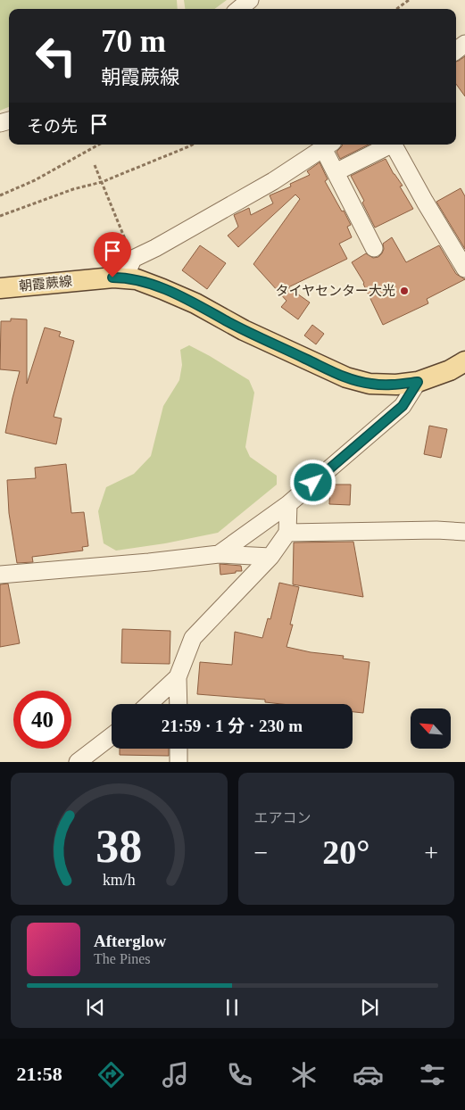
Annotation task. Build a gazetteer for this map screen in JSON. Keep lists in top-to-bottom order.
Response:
{
  "streets": {
    "main road": ["朝霞蕨線"]
  },
  "places": ["タイヤセンター大光"],
  "north": "top left",
  "page": {
    "turn": ["70 m", "朝霞蕨線"],
    "then": "その先",
    "limit": "40",
    "trip": "21:59 · 1 分 · 230 m",
    "tile": "エアコン",
    "heat": ["−", "20°", "+"],
    "song": ["Afterglow", "The Pines"],
    "tabs": "21:58",
    "gauge": ["38", "km/h"]
  }
}
